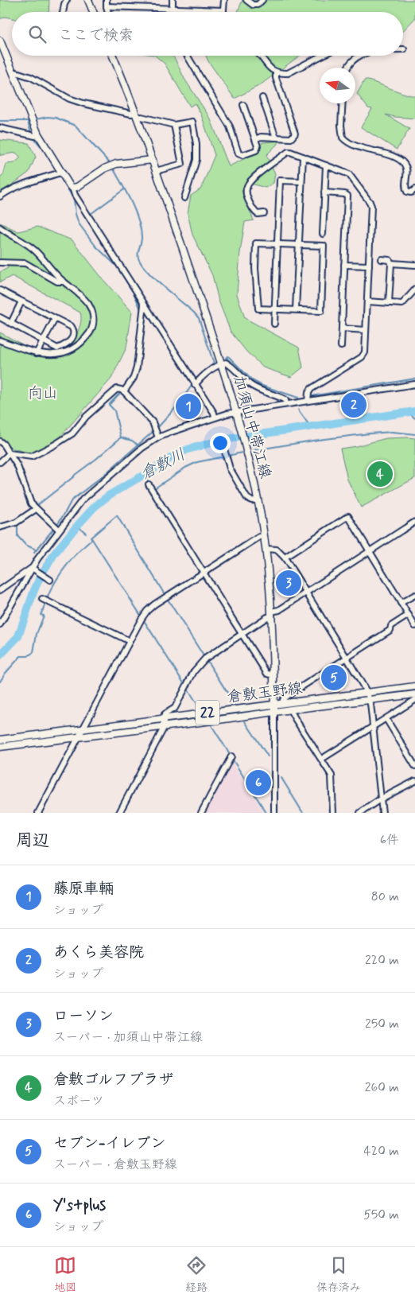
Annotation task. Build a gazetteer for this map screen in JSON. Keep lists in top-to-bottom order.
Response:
{
  "streets": {
    "main road": ["加須山中帯江線", "倉敷玉野線", "22"]
  },
  "crossings": [
    ["加須山中帯江線", "倉敷玉野線"]
  ],
  "water": ["倉敷川"],
  "parks": ["向山"],
  "north": "left",
  "page": {
    "search": "ここで検索",
    "pins": [
      "2",
      "1",
      "4",
      "3",
      "5",
      "6"
    ],
    "heading": ["周辺", "6件"],
    "list": [
      {
        "mark": "1",
        "name": "藤原車輛",
        "note": "ショップ",
        "value": "80 m"
      },
      {
        "mark": "2",
        "name": "あくら美容院",
        "note": "ショップ",
        "value": "220 m"
      },
      {
        "mark": "3",
        "name": "ローソン",
        "note": "スーパー · 加須山中帯江線",
        "value": "250 m"
      },
      {
        "mark": "4",
        "name": "倉敷ゴルフプラザ",
        "note": "スポーツ",
        "value": "260 m"
      },
      {
        "mark": "5",
        "name": "セブン-イレブン",
        "note": "スーパー · 倉敷玉野線",
        "value": "420 m"
      },
      {
        "mark": "6",
        "name": "Y's+plus",
        "note": "ショップ",
        "value": "550 m"
      }
    ],
    "nav": ["地図", "経路", "保存済み"]
  }
}
